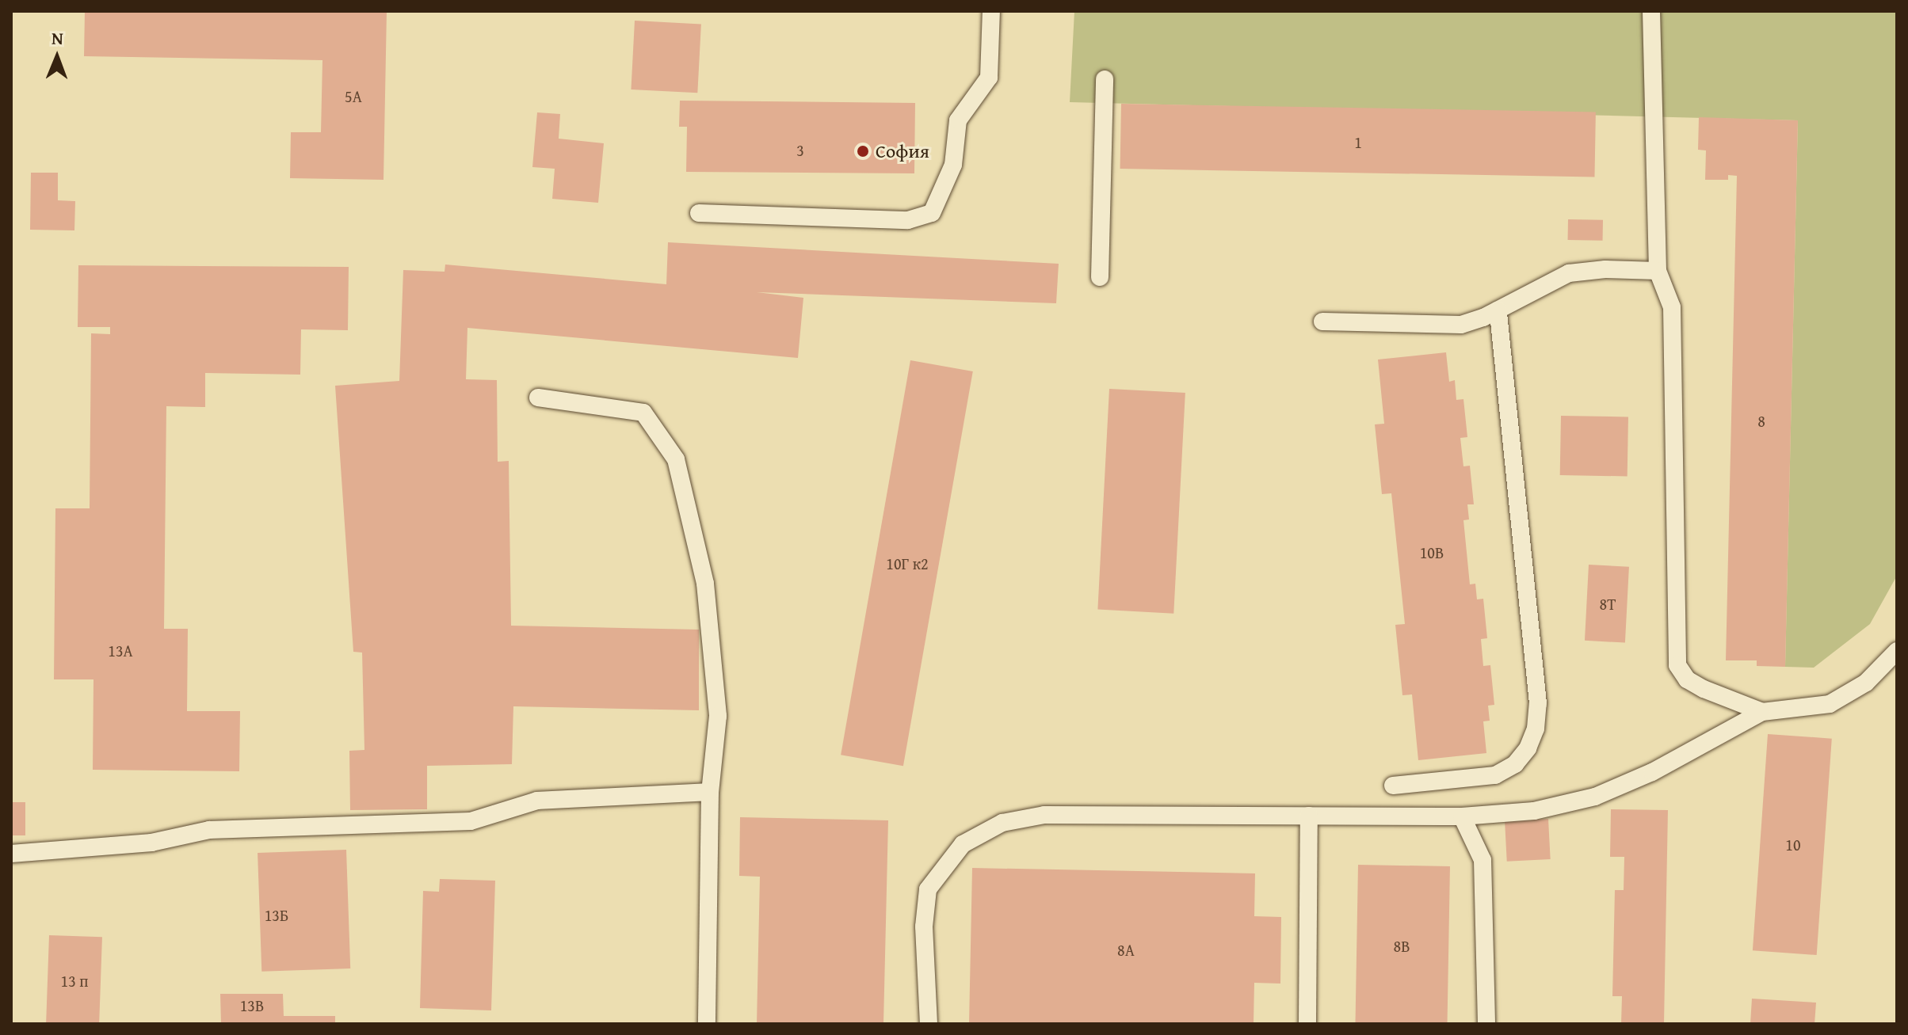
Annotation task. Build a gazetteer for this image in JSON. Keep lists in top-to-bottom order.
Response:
{
  "places": ["София"],
  "house_numbers": [
    "5А",
    "1",
    "3",
    "8",
    "10В",
    "10Г к2",
    "8Т",
    "13А",
    "10",
    "13Б",
    "8В",
    "8А",
    "13 п",
    "13В"
  ],
  "north": "top"
}
